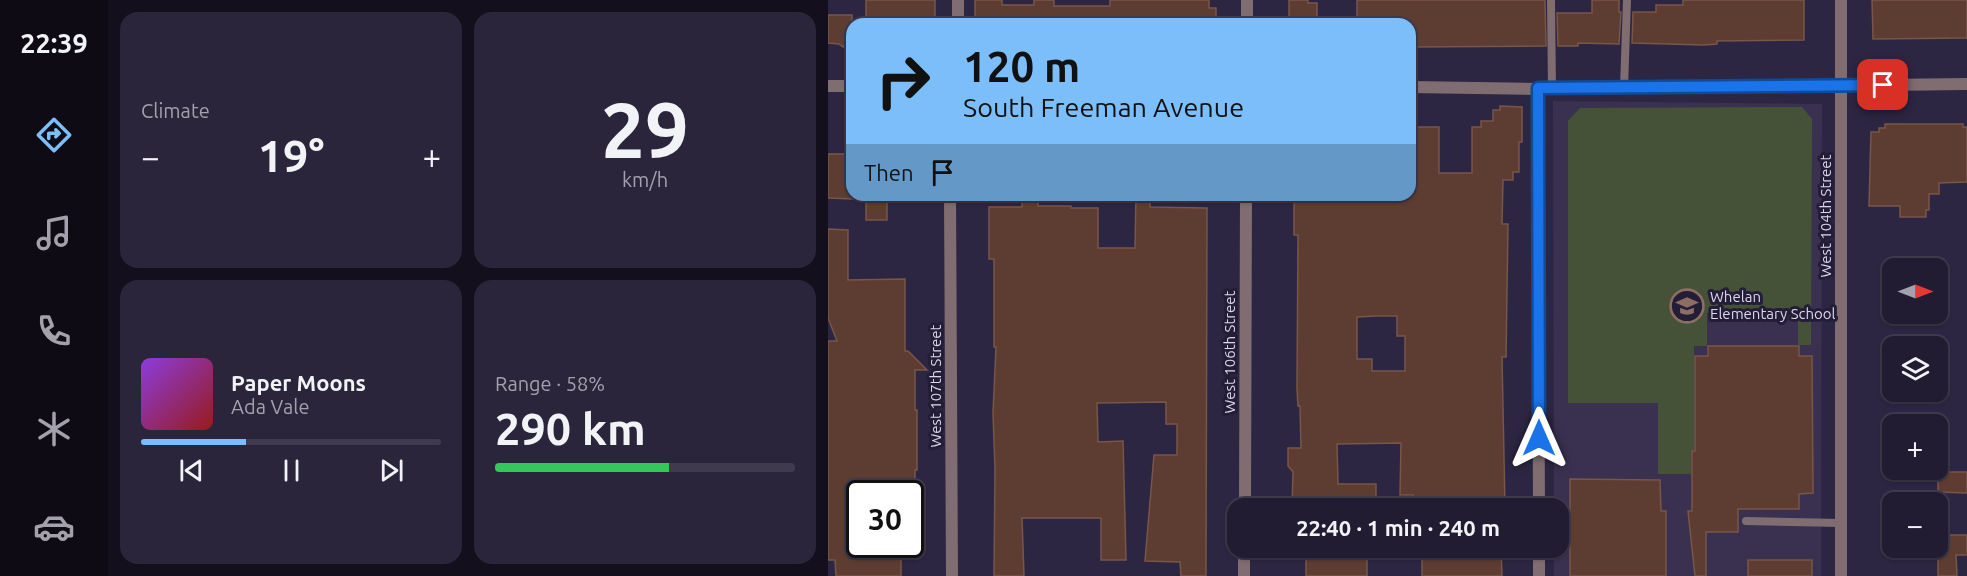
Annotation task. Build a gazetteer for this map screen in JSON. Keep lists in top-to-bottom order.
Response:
{
  "streets": {
    "street": ["West 104th Street", "West 106th Street", "West 107th Street"]
  },
  "places": {
    "school or university": ["Whelan Elementary School"]
  },
  "north": "right",
  "page": {
    "tabs": "22:39",
    "tile": [
      "Climate",
      ["29", "km/h"],
      ["Range · 58%", "290 km"]
    ],
    "turn": ["120 m", "South Freeman Avenue"],
    "heat": ["−", "19°", "+"],
    "then": "Then",
    "map_buttons": ["+", "−"],
    "song": ["Paper Moons", "Ada Vale"],
    "limit": "30",
    "trip": "22:40 · 1 min · 240 m"
  }
}
